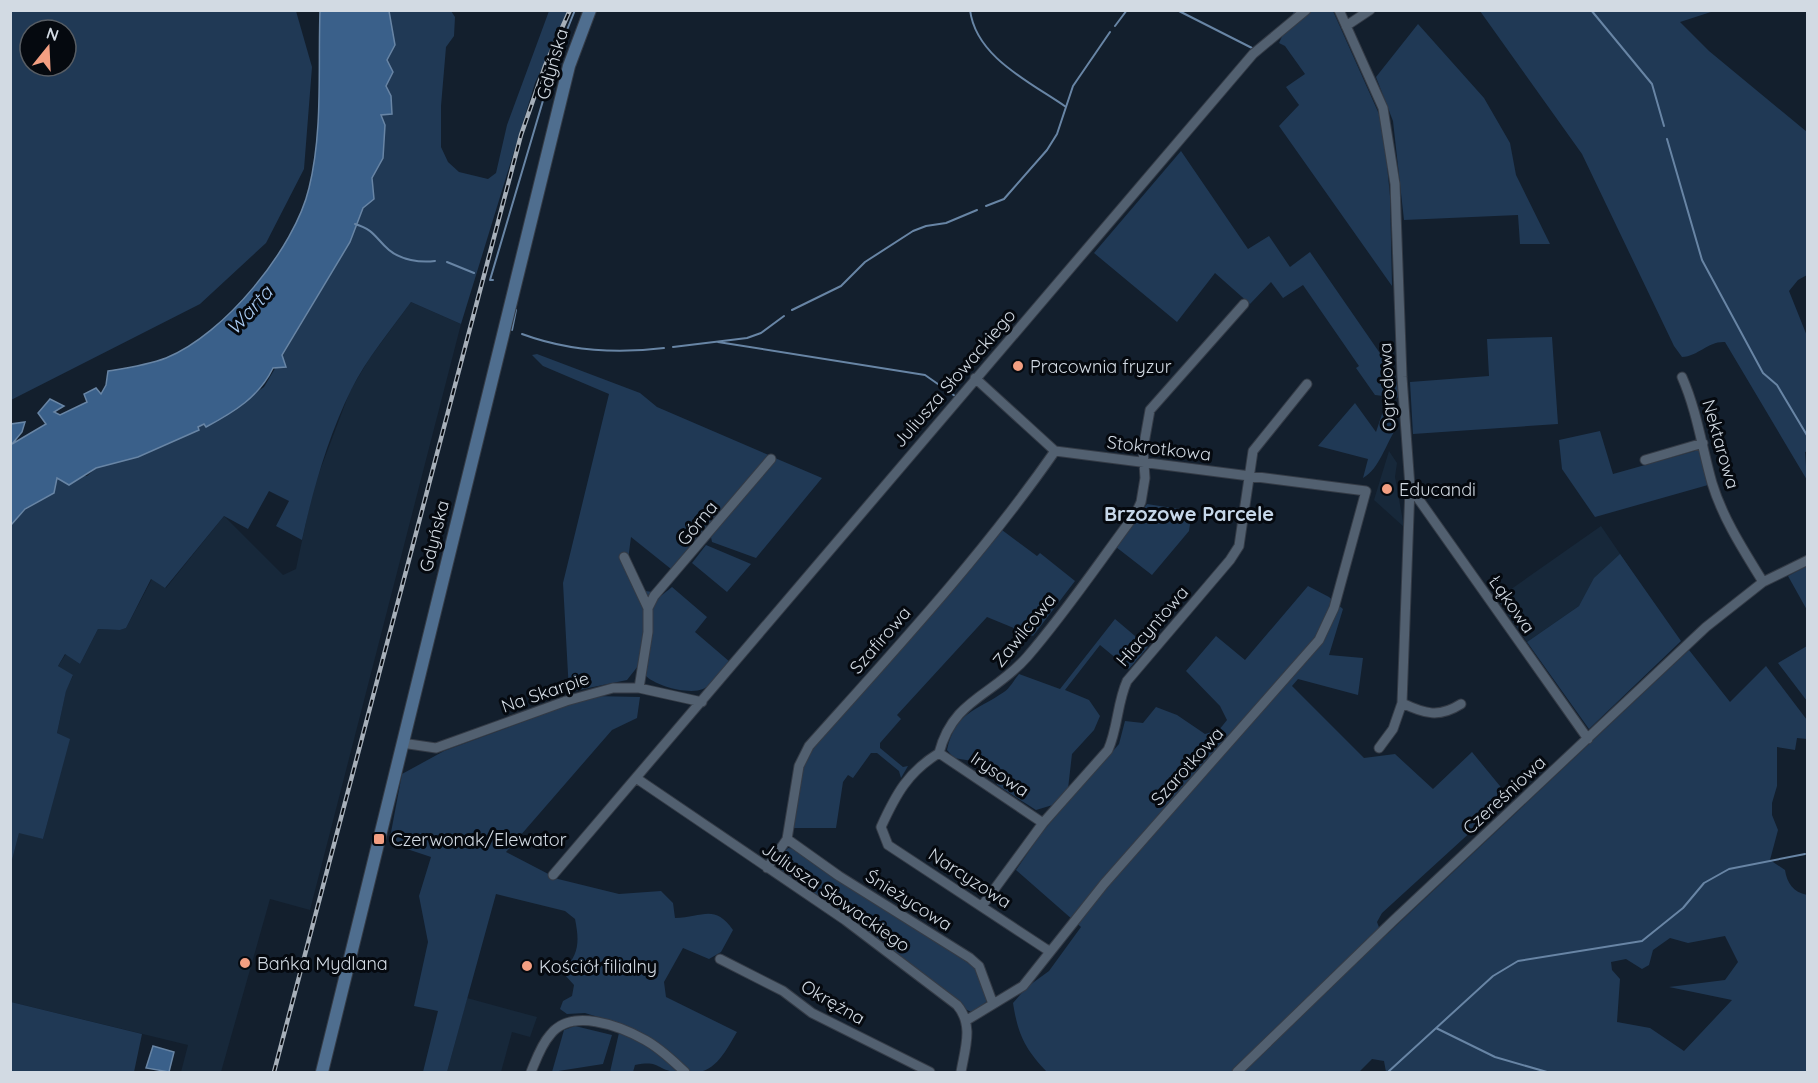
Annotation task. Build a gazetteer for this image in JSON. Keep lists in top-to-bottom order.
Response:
{
  "streets": {
    "main road": ["Gdyńska"],
    "street": [
      "Juliusza Słowackiego",
      "Ogrodowa",
      "Nektarowa",
      "Stokrotkowa",
      "Górna",
      "Łąkowa",
      "Hiacyntowa",
      "Zawilcowa",
      "Szafirowa",
      "Na Skarpie",
      "Szarotkowa",
      "Irysowa",
      "Czereśniowa",
      "Narcyzowa",
      "Śnieżycowa",
      "Okrężna"
    ]
  },
  "crossings": [
    ["Gdyńska", "Na Skarpie"],
    ["Juliusza Słowackiego", "Szafirowa"],
    ["Juliusza Słowackiego", "Na Skarpie"],
    ["Juliusza Słowackiego", "Szarotkowa"],
    ["Ogrodowa", "Łąkowa"],
    ["Nektarowa", "Czereśniowa"],
    ["Stokrotkowa", "Hiacyntowa"],
    ["Stokrotkowa", "Zawilcowa"],
    ["Stokrotkowa", "Szafirowa"],
    ["Stokrotkowa", "Szarotkowa"],
    ["Łąkowa", "Czereśniowa"],
    ["Hiacyntowa", "Irysowa"],
    ["Hiacyntowa", "Narcyzowa"],
    ["Zawilcowa", "Irysowa"],
    ["Zawilcowa", "Narcyzowa"],
    ["Szafirowa", "Śnieżycowa"],
    ["Szarotkowa", "Narcyzowa"],
    ["Szarotkowa", "Śnieżycowa"],
    ["Irysowa", "Narcyzowa"]
  ],
  "districts": ["Brzozowe Parcele"],
  "water": ["Warta"],
  "places": {
    "other": [
      "Pracownia fryzur",
      "Educandi",
      "Bańka Mydlana",
      "Kościół filialny"
    ],
    "transit": ["Czerwonak/Elewator"]
  },
  "north": "top"
}
